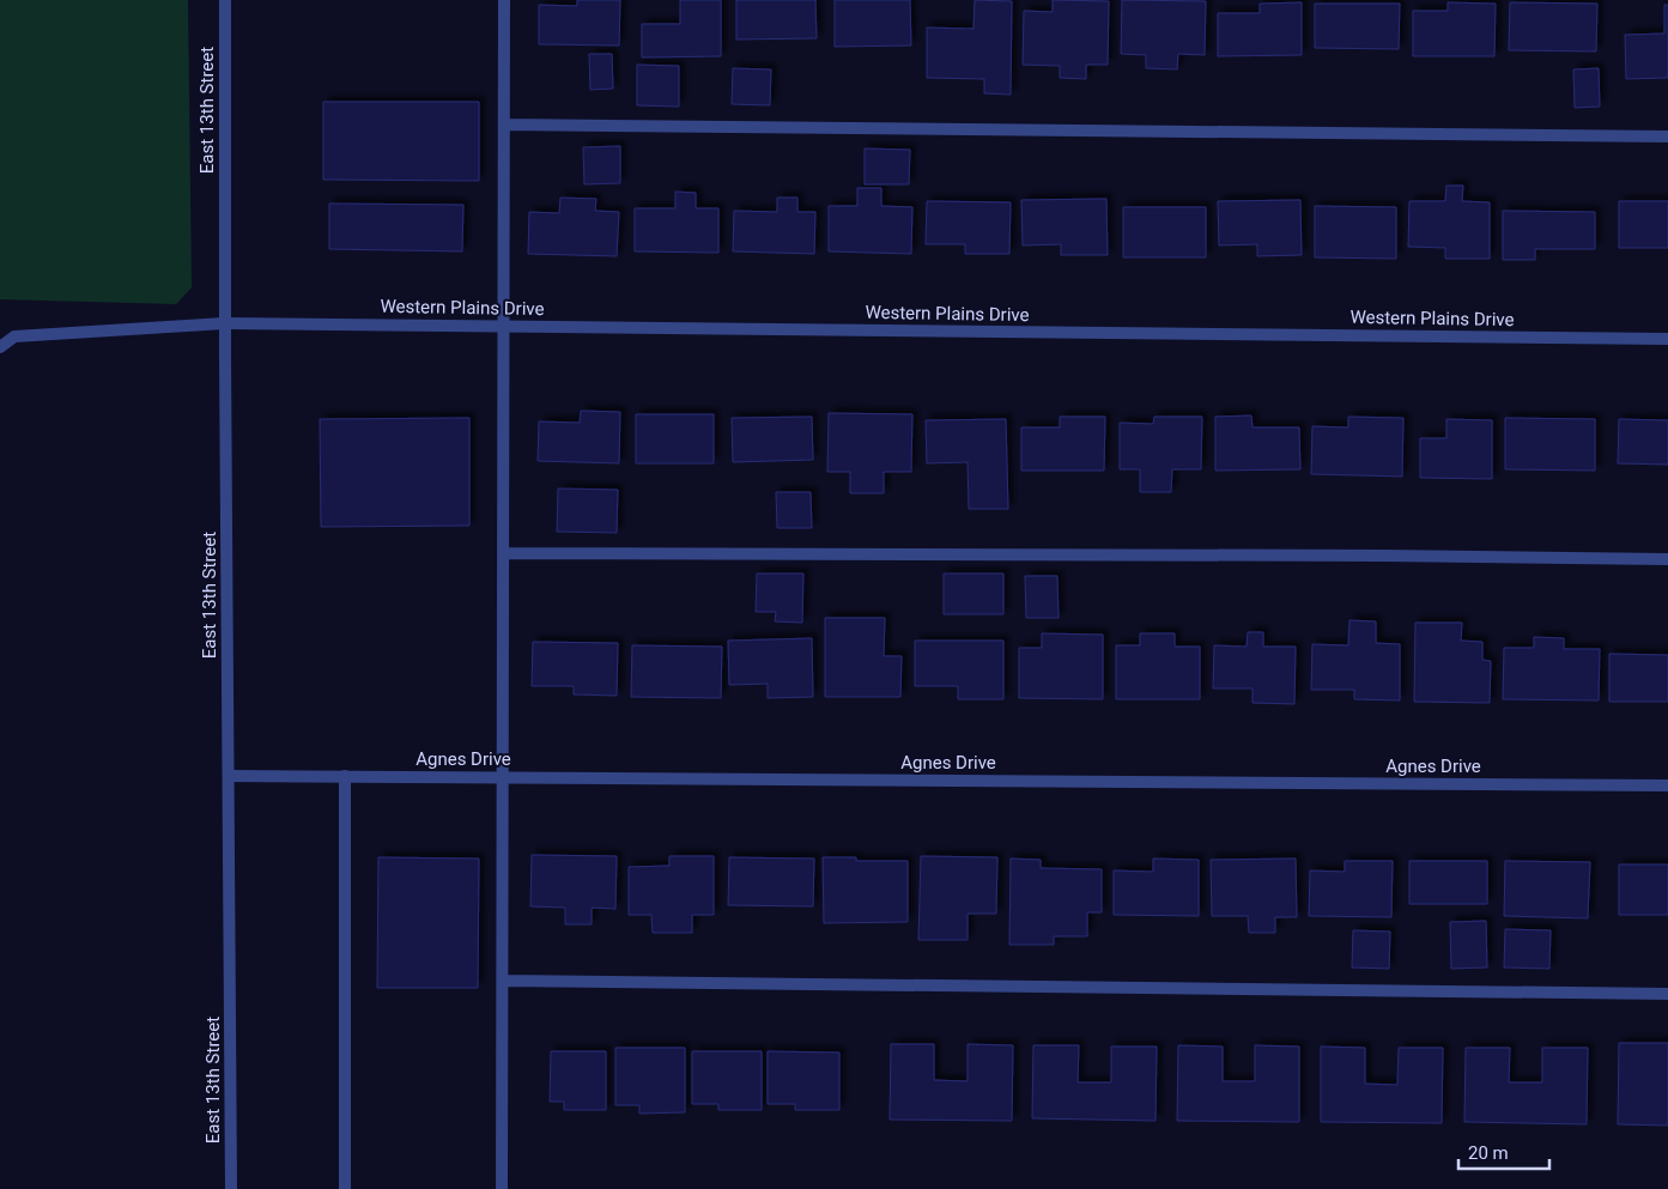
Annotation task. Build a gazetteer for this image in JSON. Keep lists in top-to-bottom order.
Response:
{
  "streets": {
    "street": ["East 13th Street", "Western Plains Drive", "Agnes Drive"]
  },
  "crossings": [
    ["East 13th Street", "Western Plains Drive"],
    ["East 13th Street", "Agnes Drive"]
  ],
  "scale_bar": "20 m"
}
